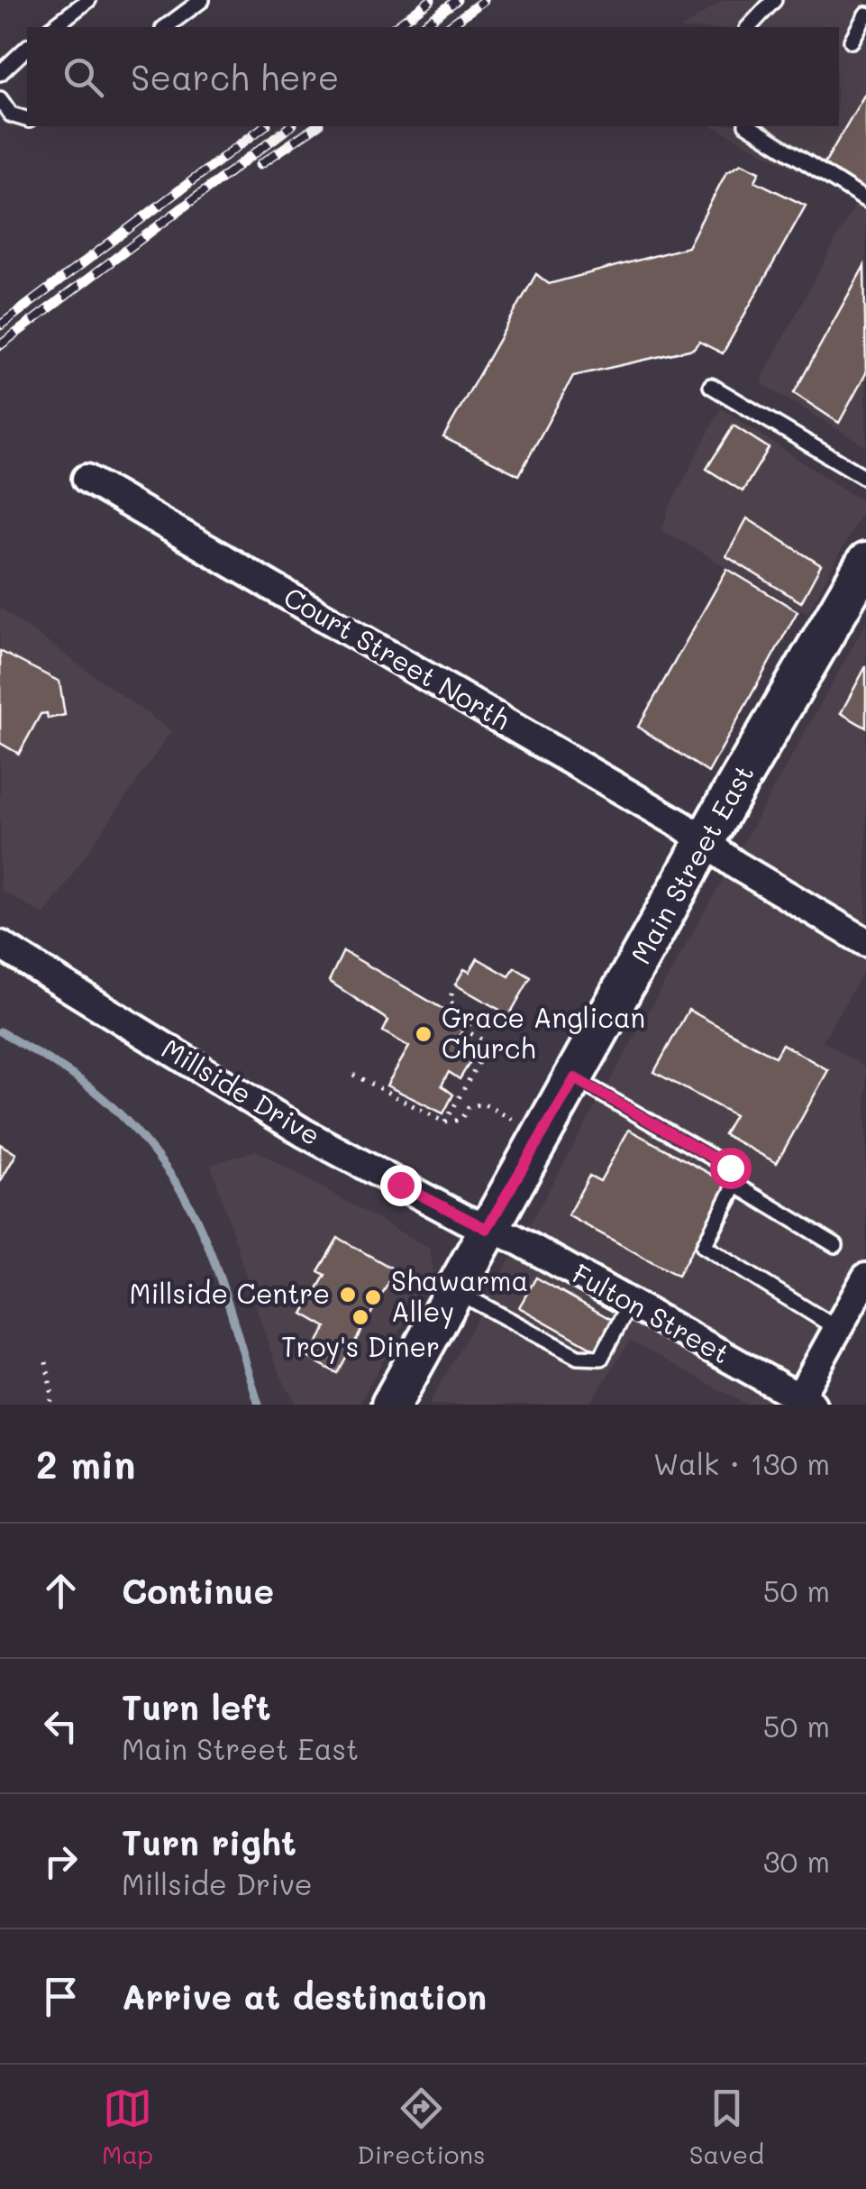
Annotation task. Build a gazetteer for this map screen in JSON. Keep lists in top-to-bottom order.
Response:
{
  "streets": {
    "main road": ["Main Street East"],
    "street": ["Court Street North", "Millside Drive", "Fulton Street"]
  },
  "crossings": [
    ["Court Street North", "Main Street East"],
    ["Main Street East", "Millside Drive"],
    ["Main Street East", "Fulton Street"],
    ["Millside Drive", "Fulton Street"]
  ],
  "places": [
    "Grace Anglican Church",
    "Millside Centre",
    "Shawarma Alley",
    "Troy's Diner"
  ],
  "page": {
    "search": "Search here",
    "heading": ["2 min", "Walk · 130 m"],
    "list": [
      ["Continue", "50 m"],
      ["Turn left", "Main Street East", "50 m"],
      ["Turn right", "Millside Drive", "30 m"],
      "Arrive at destination"
    ],
    "nav": ["Map", "Directions", "Saved"]
  }
}
